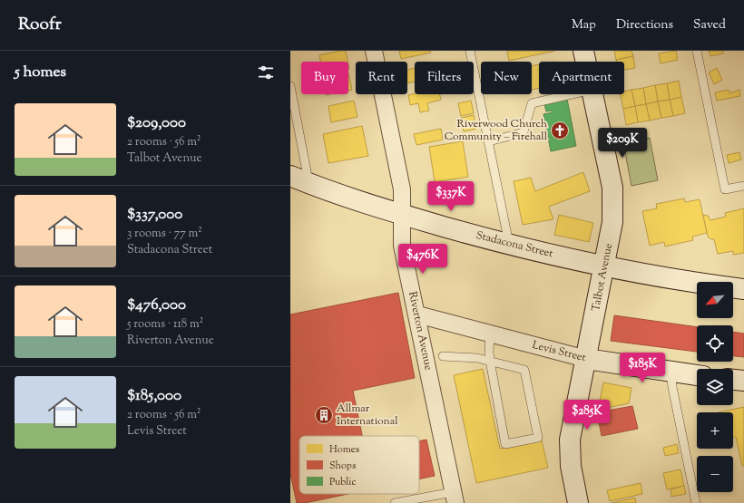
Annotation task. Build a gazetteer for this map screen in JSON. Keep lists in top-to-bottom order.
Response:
{
  "streets": {
    "street": [
      "Stadacona Street",
      "Talbot Avenue",
      "Riverton Avenue",
      "Levis Street"
    ]
  },
  "crossings": [
    ["Stadacona Street", "Talbot Avenue"],
    ["Stadacona Street", "Riverton Avenue"],
    ["Talbot Avenue", "Levis Street"],
    ["Riverton Avenue", "Levis Street"]
  ],
  "places": {
    "church": ["Riverwood Church Community – Firehall"],
    "building": ["Allmar International"]
  },
  "legend": ["Homes", "Shops", "Public"],
  "north": "bottom left",
  "page": {
    "header": "Roofr",
    "nav": ["Map", "Directions", "Saved"],
    "heading": "5 homes",
    "chip": [
      "Buy",
      "Rent",
      "Filters",
      "New",
      "Apartment"
    ],
    "list": [
      {
        "name": "$209,000",
        "note": "2 rooms · 56 m² · Talbot Avenue"
      },
      {
        "name": "$337,000",
        "note": "3 rooms · 77 m² · Stadacona Street"
      },
      {
        "name": "$476,000",
        "note": "5 rooms · 118 m² · Riverton Avenue"
      },
      {
        "name": "$185,000",
        "note": "2 rooms · 56 m² · Levis Street"
      }
    ],
    "price": [
      "$209K",
      "$337K",
      "$476K",
      "$185K",
      "$285K"
    ],
    "map_buttons": ["+", "−"]
  }
}
